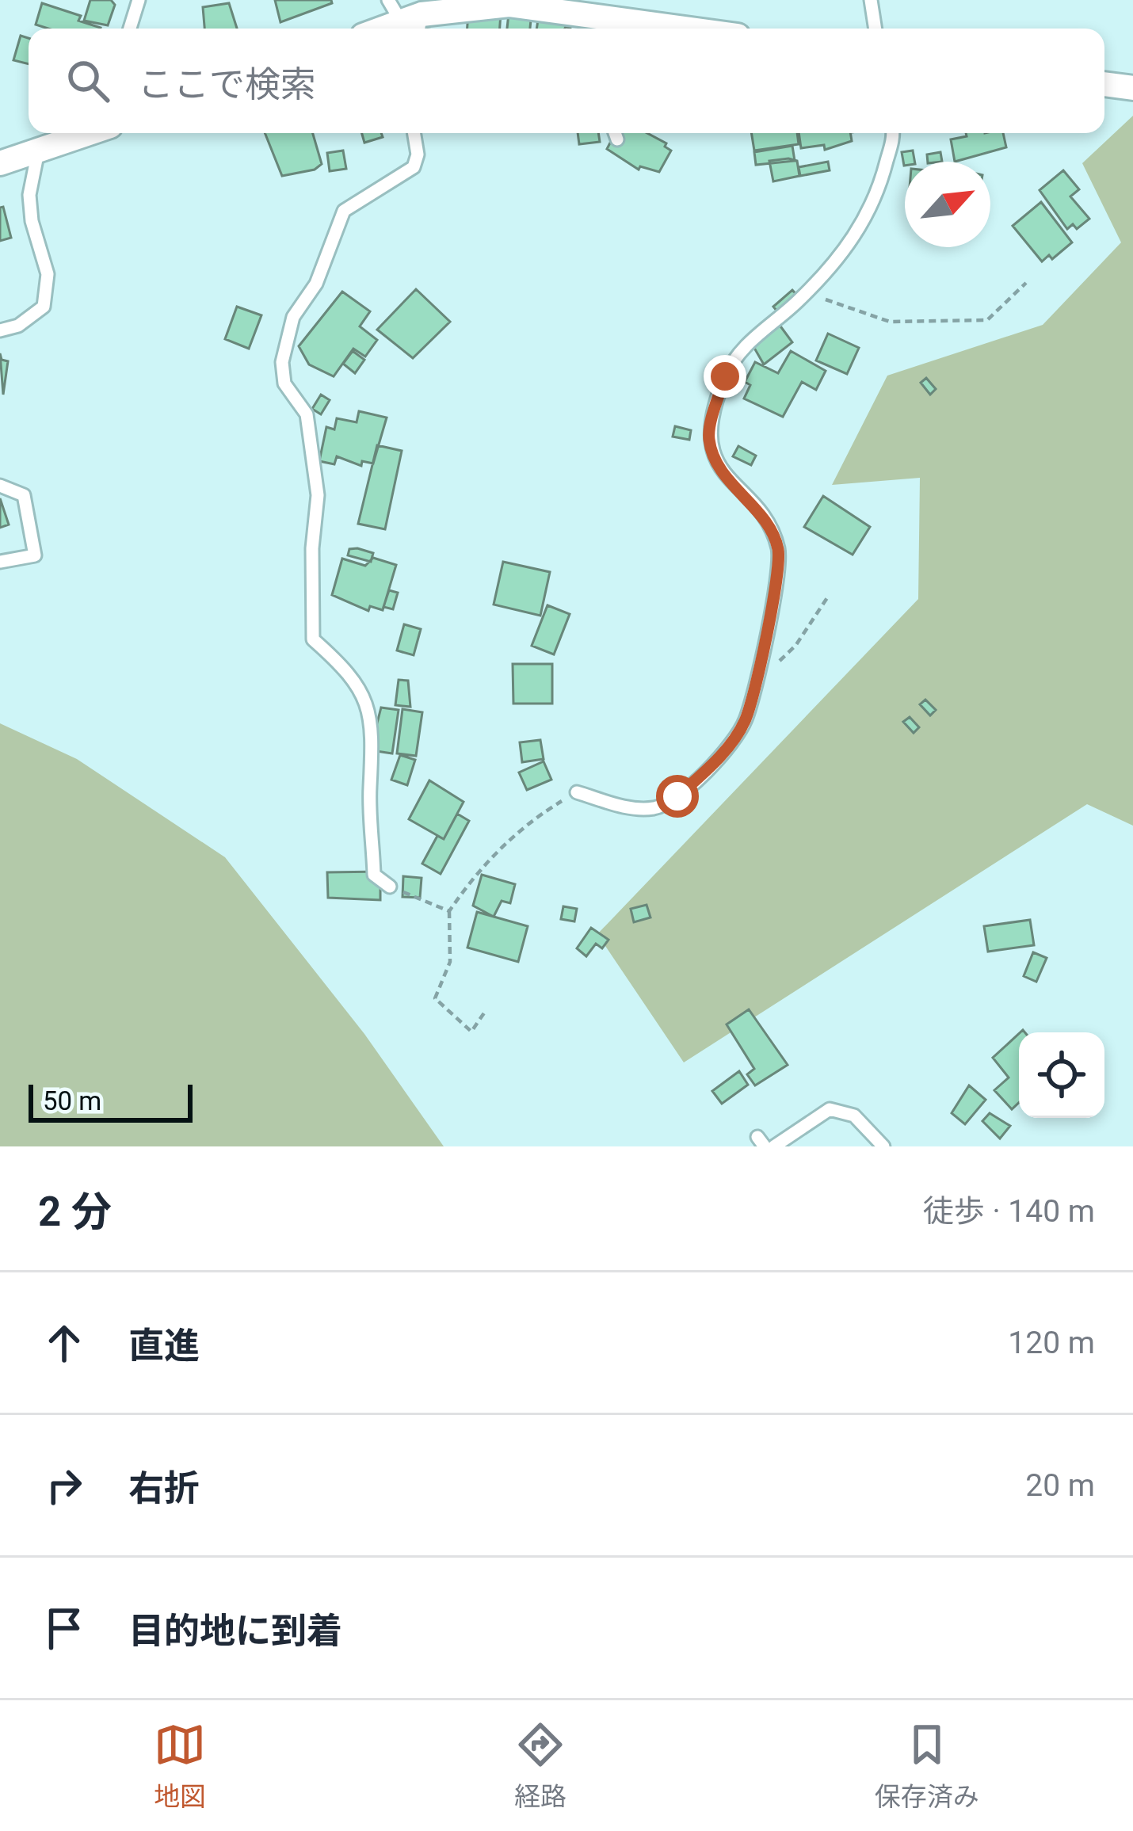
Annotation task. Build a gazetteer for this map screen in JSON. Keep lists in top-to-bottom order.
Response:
{
  "scale_bar": "50 m",
  "north": "top right",
  "page": {
    "search": "ここで検索",
    "scale": "50 m",
    "heading": ["2 分", "徒歩 · 140 m"],
    "list": [
      ["直進", "120 m"],
      ["右折", "20 m"],
      "目的地に到着"
    ],
    "nav": ["地図", "経路", "保存済み"]
  }
}
